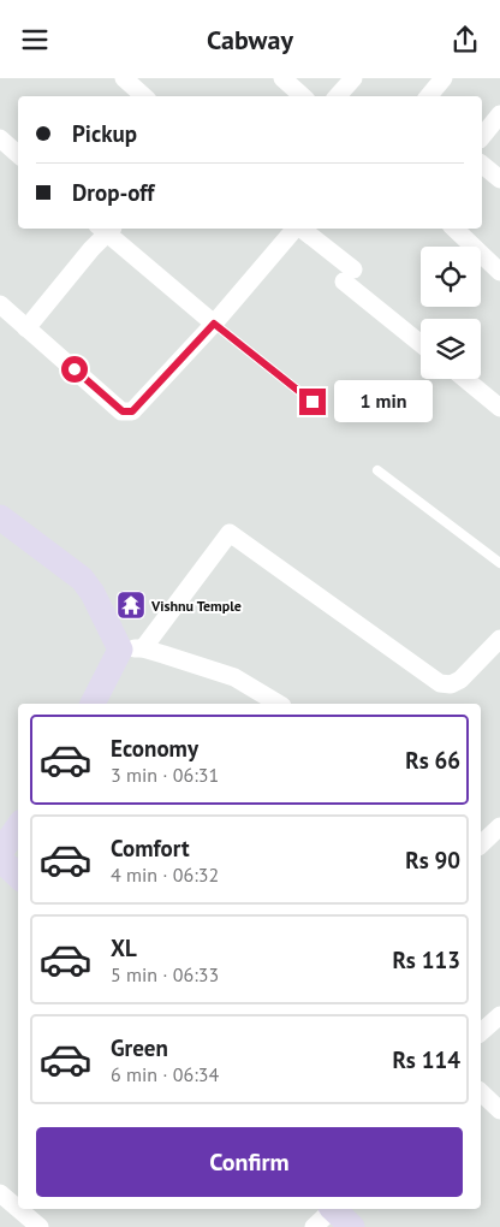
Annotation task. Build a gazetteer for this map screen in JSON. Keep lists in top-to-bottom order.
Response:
{
  "places": {
    "temple": ["Vishnu Temple"]
  },
  "page": {
    "header": "Cabway",
    "banner": ["Pickup", "Drop-off"],
    "bubble": "1 min",
    "list": [
      {
        "name": "Economy",
        "note": "3 min · 06:31",
        "value": "Rs 66"
      },
      {
        "name": "Comfort",
        "note": "4 min · 06:32",
        "value": "Rs 90"
      },
      {
        "name": "XL",
        "note": "5 min · 06:33",
        "value": "Rs 113"
      },
      {
        "name": "Green",
        "note": "6 min · 06:34",
        "value": "Rs 114"
      }
    ],
    "buttons": "Confirm"
  }
}
